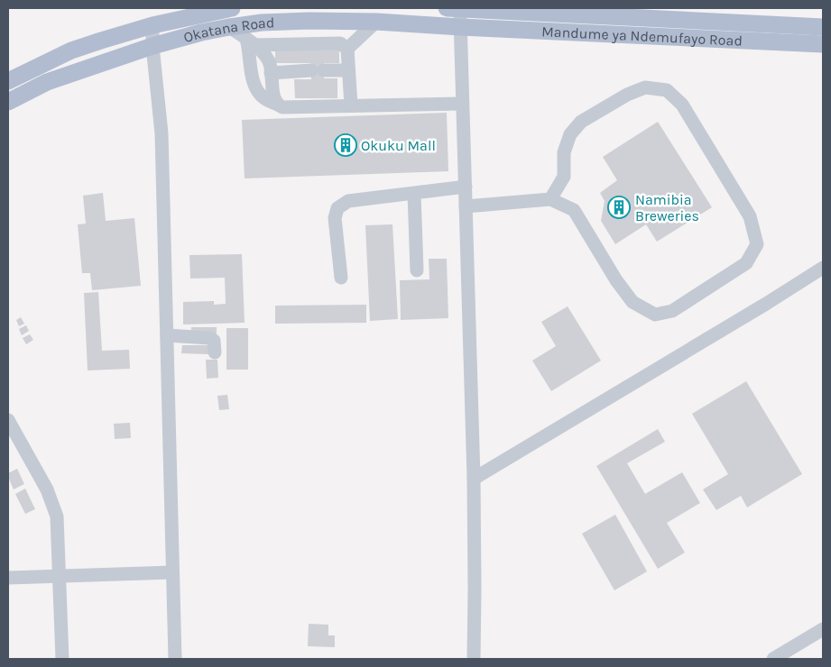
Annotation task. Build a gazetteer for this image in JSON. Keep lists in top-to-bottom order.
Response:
{
  "streets": {
    "main road": ["Okatana Road", "Mandume ya Ndemufayo Road"]
  },
  "crossings": [
    ["Okatana Road", "Mandume ya Ndemufayo Road"]
  ],
  "places": {
    "building": ["Okuku Mall", "Namibia Breweries"]
  }
}
